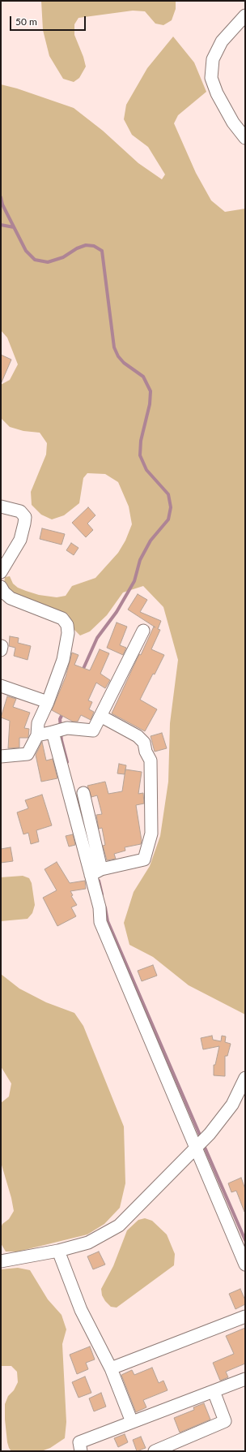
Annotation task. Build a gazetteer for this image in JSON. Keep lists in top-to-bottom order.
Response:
{
  "scale_bar": "50 m"
}
